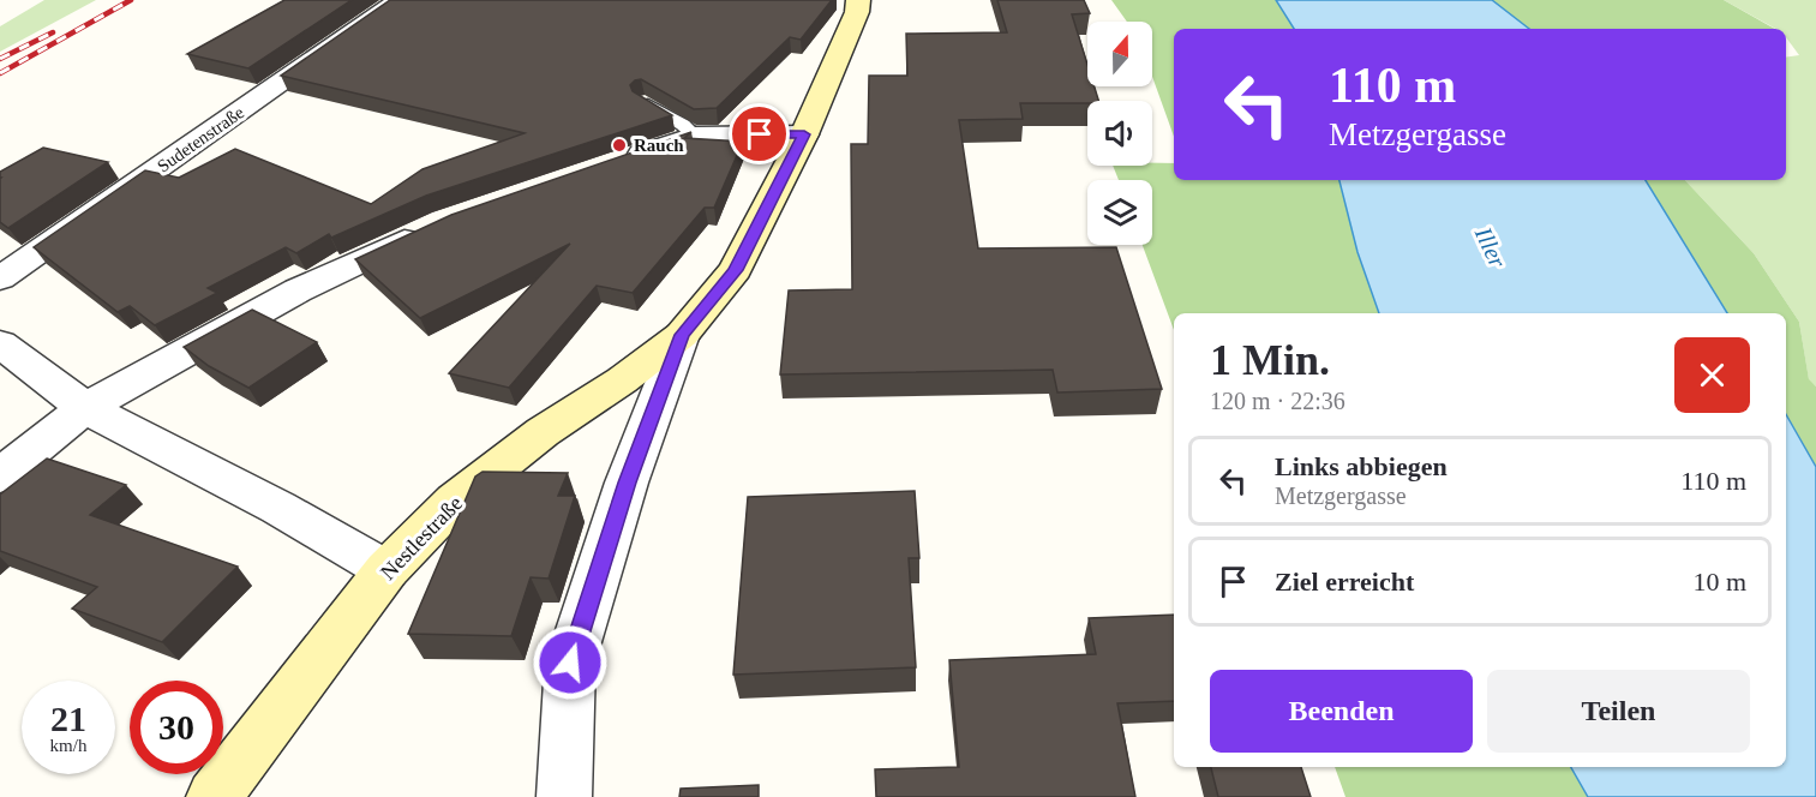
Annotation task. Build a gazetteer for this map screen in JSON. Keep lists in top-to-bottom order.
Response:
{
  "streets": {
    "street": ["Sudetenstraße", "Nestlestraße"]
  },
  "water": ["Iller"],
  "places": ["Rauch"],
  "north": "top",
  "page": {
    "turn": ["110 m", "Metzgergasse"],
    "heading": ["1 Min.", "120 m · 22:36"],
    "list": [
      {
        "name": "Links abbiegen",
        "note": "Metzgergasse",
        "value": "110 m"
      },
      {
        "name": "Ziel erreicht",
        "value": "10 m"
      }
    ],
    "buttons": ["Beenden", "Teilen"],
    "speed": "21 km/h",
    "limit": "30"
  }
}
